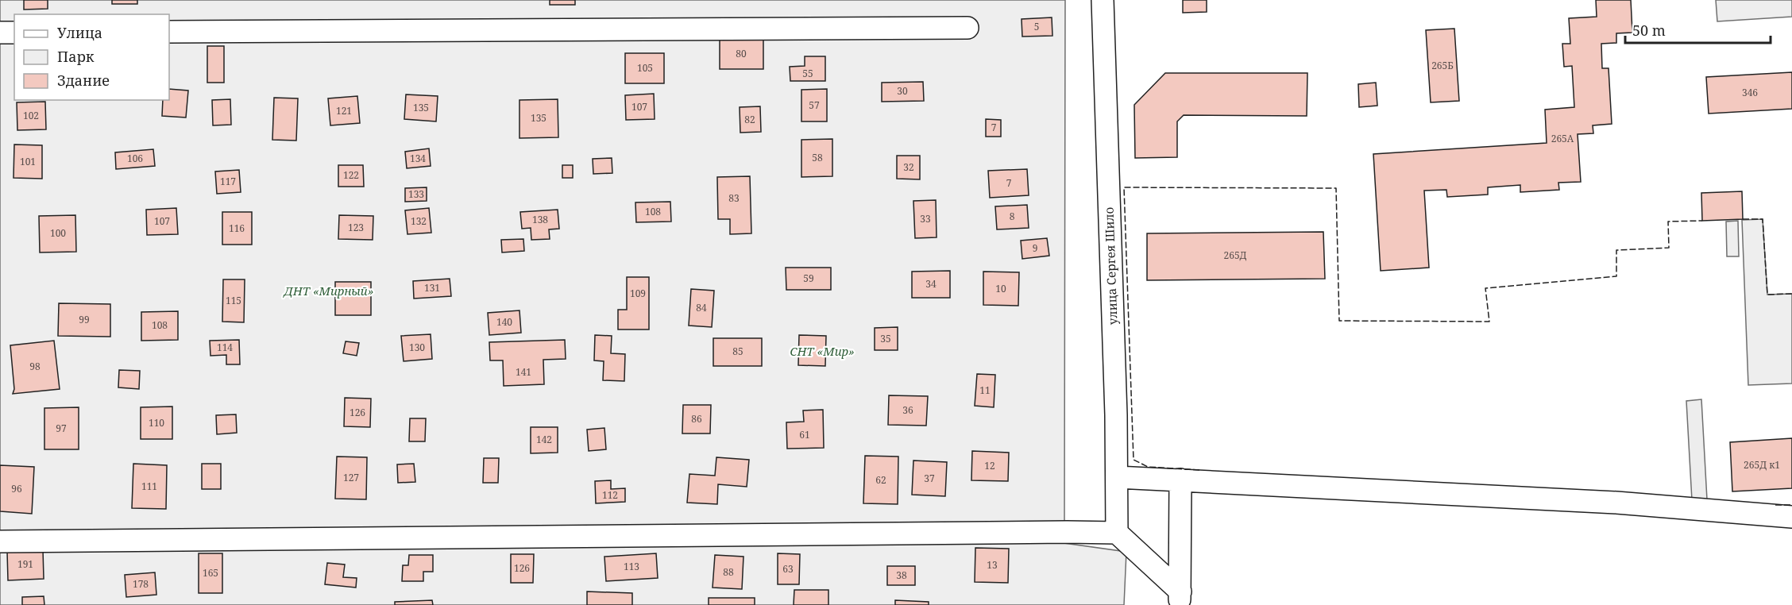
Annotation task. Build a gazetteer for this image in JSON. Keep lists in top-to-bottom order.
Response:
{
  "streets": {
    "street": ["улица Сергея Шило"]
  },
  "parks": ["ДНТ «Мирный»", "СНТ «Мир»"],
  "house_numbers": [
    "5",
    "80",
    "265Б",
    "105",
    "55",
    "30",
    "346",
    "57",
    "107",
    "135",
    "121",
    "102",
    "135",
    "82",
    "7",
    "265А",
    "58",
    "106",
    "134",
    "101",
    "32",
    "122",
    "117",
    "7",
    "133",
    "83",
    "108",
    "8",
    "33",
    "138",
    "107",
    "132",
    "123",
    "116",
    "100",
    "9",
    "265Д",
    "59",
    "34",
    "131",
    "10",
    "109",
    "115",
    "84",
    "99",
    "140",
    "108",
    "35",
    "114",
    "130",
    "85",
    "98",
    "141",
    "11",
    "36",
    "126",
    "86",
    "110",
    "97",
    "61",
    "142",
    "265Д к1",
    "12",
    "127",
    "37",
    "62",
    "111",
    "96",
    "112",
    "191",
    "13",
    "113",
    "126",
    "63",
    "88",
    "165",
    "38",
    "178"
  ],
  "legend": ["Улица", "Парк", "Здание"],
  "scale_bar": "50 m"
}
